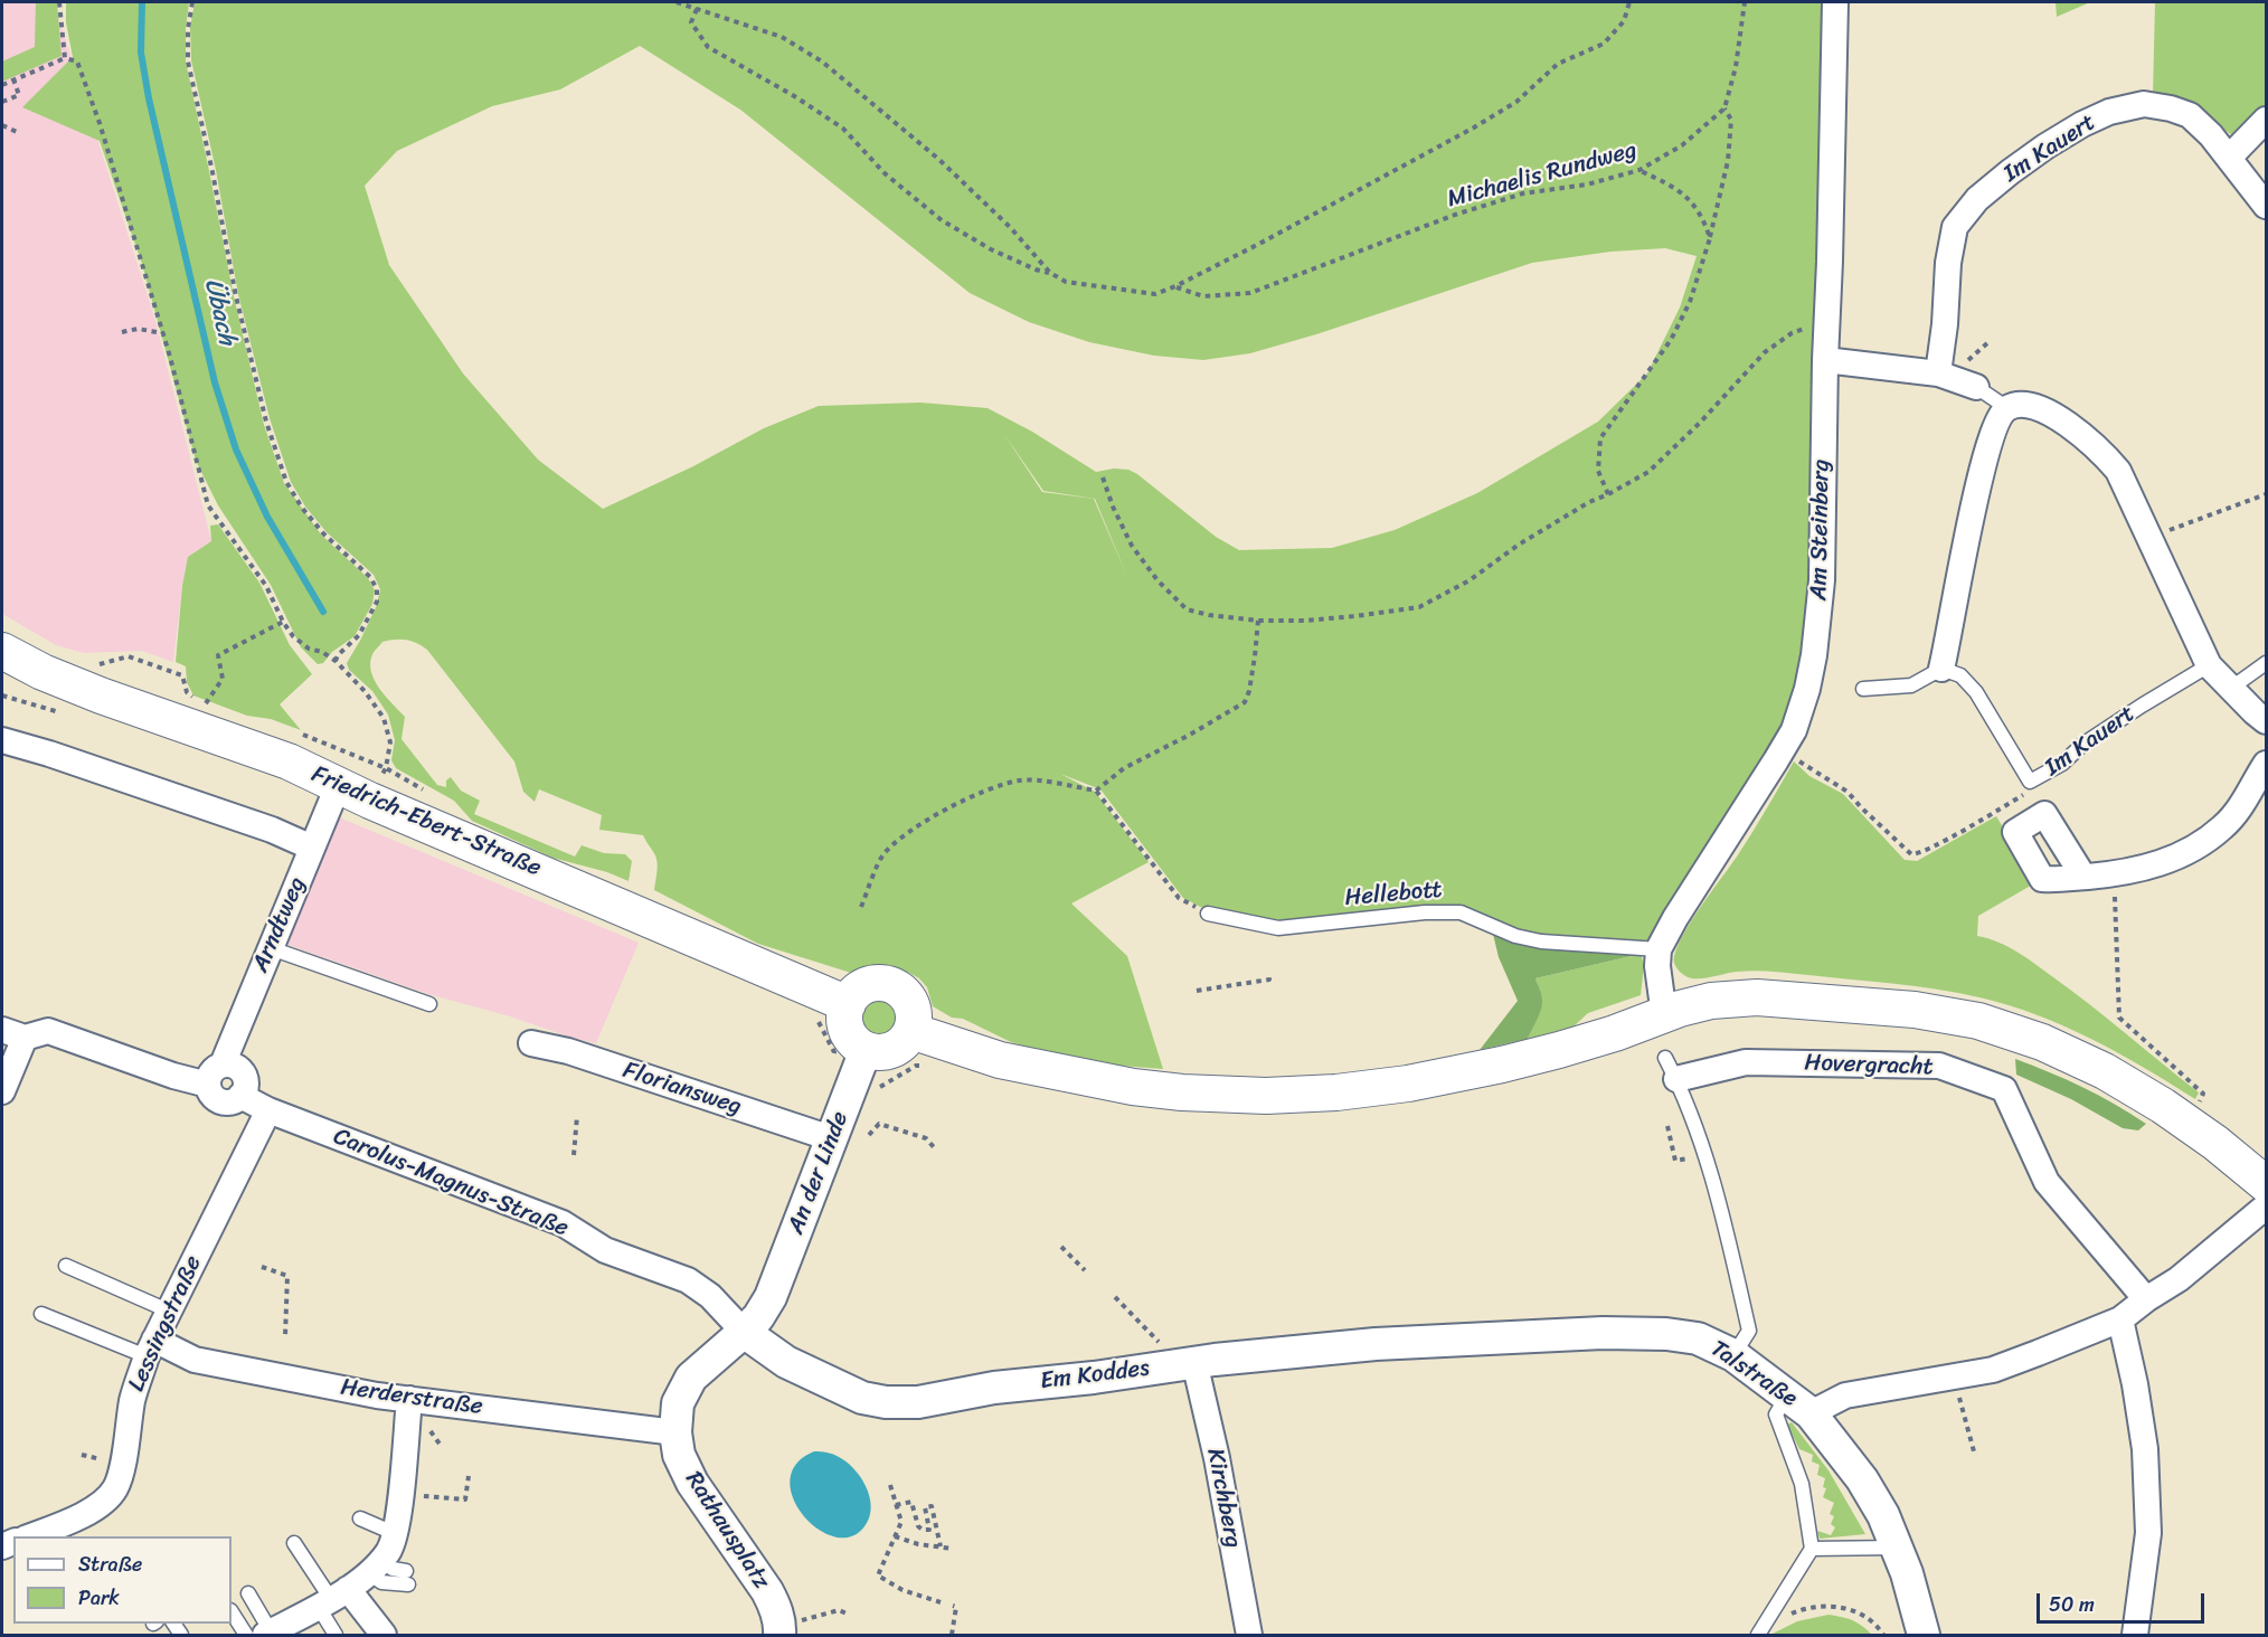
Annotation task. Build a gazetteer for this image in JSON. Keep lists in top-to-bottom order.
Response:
{
  "streets": {
    "main road": ["Friedrich-Ebert-Straße"],
    "street": [
      "Im Kauert",
      "Am Steinberg",
      "Arndtweg",
      "Hovergracht",
      "Floriansweg",
      "An der Linde",
      "Carolus-Magnus-Straße",
      "Lessingstraße",
      "Talstraße",
      "Em Koddes",
      "Herderstraße",
      "Kirchberg",
      "Rathausplatz"
    ],
    "lane": ["Hellebott"],
    "path": ["Michaelis Rundweg"]
  },
  "crossings": [
    ["Am Steinberg", "Hellebott"],
    ["Friedrich-Ebert-Straße", "Arndtweg"],
    ["Arndtweg", "Carolus-Magnus-Straße"],
    ["Hovergracht", "Talstraße"],
    ["Floriansweg", "An der Linde"],
    ["An der Linde", "Rathausplatz"],
    ["Carolus-Magnus-Straße", "Lessingstraße"],
    ["Carolus-Magnus-Straße", "Em Koddes"],
    ["Carolus-Magnus-Straße", "Rathausplatz"],
    ["Lessingstraße", "Herderstraße"],
    ["Talstraße", "Em Koddes"],
    ["Talstraße", "Kirchberg"],
    ["Em Koddes", "Kirchberg"],
    ["Em Koddes", "Rathausplatz"],
    ["Herderstraße", "Rathausplatz"]
  ],
  "water": ["Übach"],
  "legend": ["Straße", "Park"],
  "scale_bar": "50 m"
}
